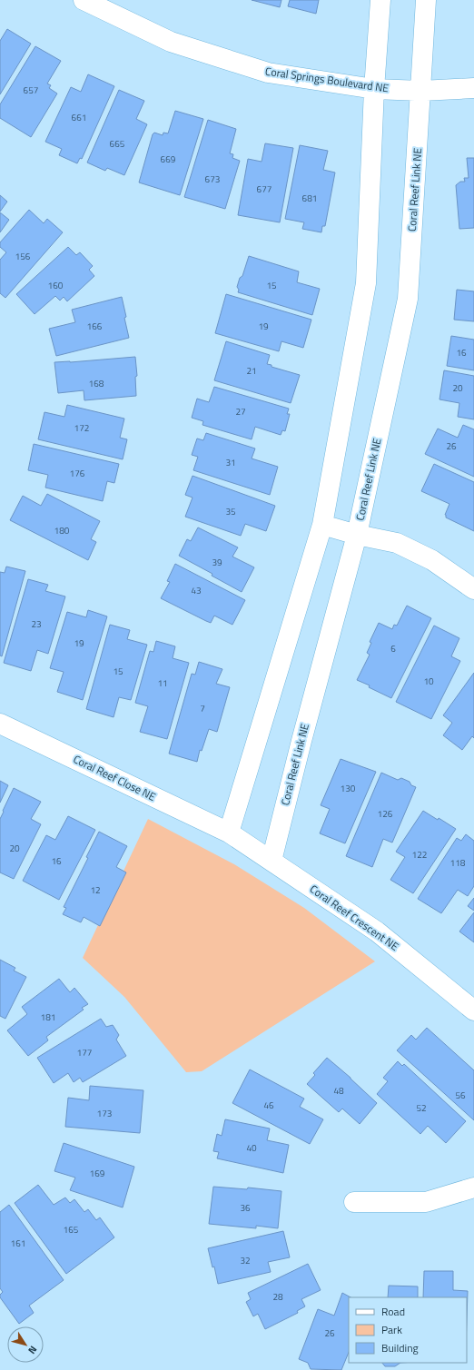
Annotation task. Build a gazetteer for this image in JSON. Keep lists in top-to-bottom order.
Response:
{
  "streets": {
    "street": [
      "Coral Springs Boulevard NE",
      "Coral Reef Link NE",
      "Coral Reef Close NE",
      "Coral Reef Crescent NE"
    ]
  },
  "crossings": [
    ["Coral Springs Boulevard NE", "Coral Reef Link NE"],
    ["Coral Reef Link NE", "Coral Reef Crescent NE"],
    ["Coral Reef Close NE", "Coral Reef Crescent NE"]
  ],
  "house_numbers": [
    "657",
    "661",
    "665",
    "669",
    "673",
    "677",
    "681",
    "156",
    "160",
    "15",
    "166",
    "19",
    "16",
    "21",
    "168",
    "20",
    "27",
    "172",
    "26",
    "31",
    "176",
    "35",
    "180",
    "39",
    "43",
    "23",
    "19",
    "6",
    "15",
    "10",
    "11",
    "7",
    "130",
    "126",
    "20",
    "122",
    "16",
    "118",
    "12",
    "181",
    "177",
    "48",
    "56",
    "46",
    "52",
    "173",
    "40",
    "169",
    "36",
    "165",
    "161",
    "32",
    "28",
    "26"
  ],
  "legend": ["Road", "Park", "Building"],
  "north": "bottom right"
}
